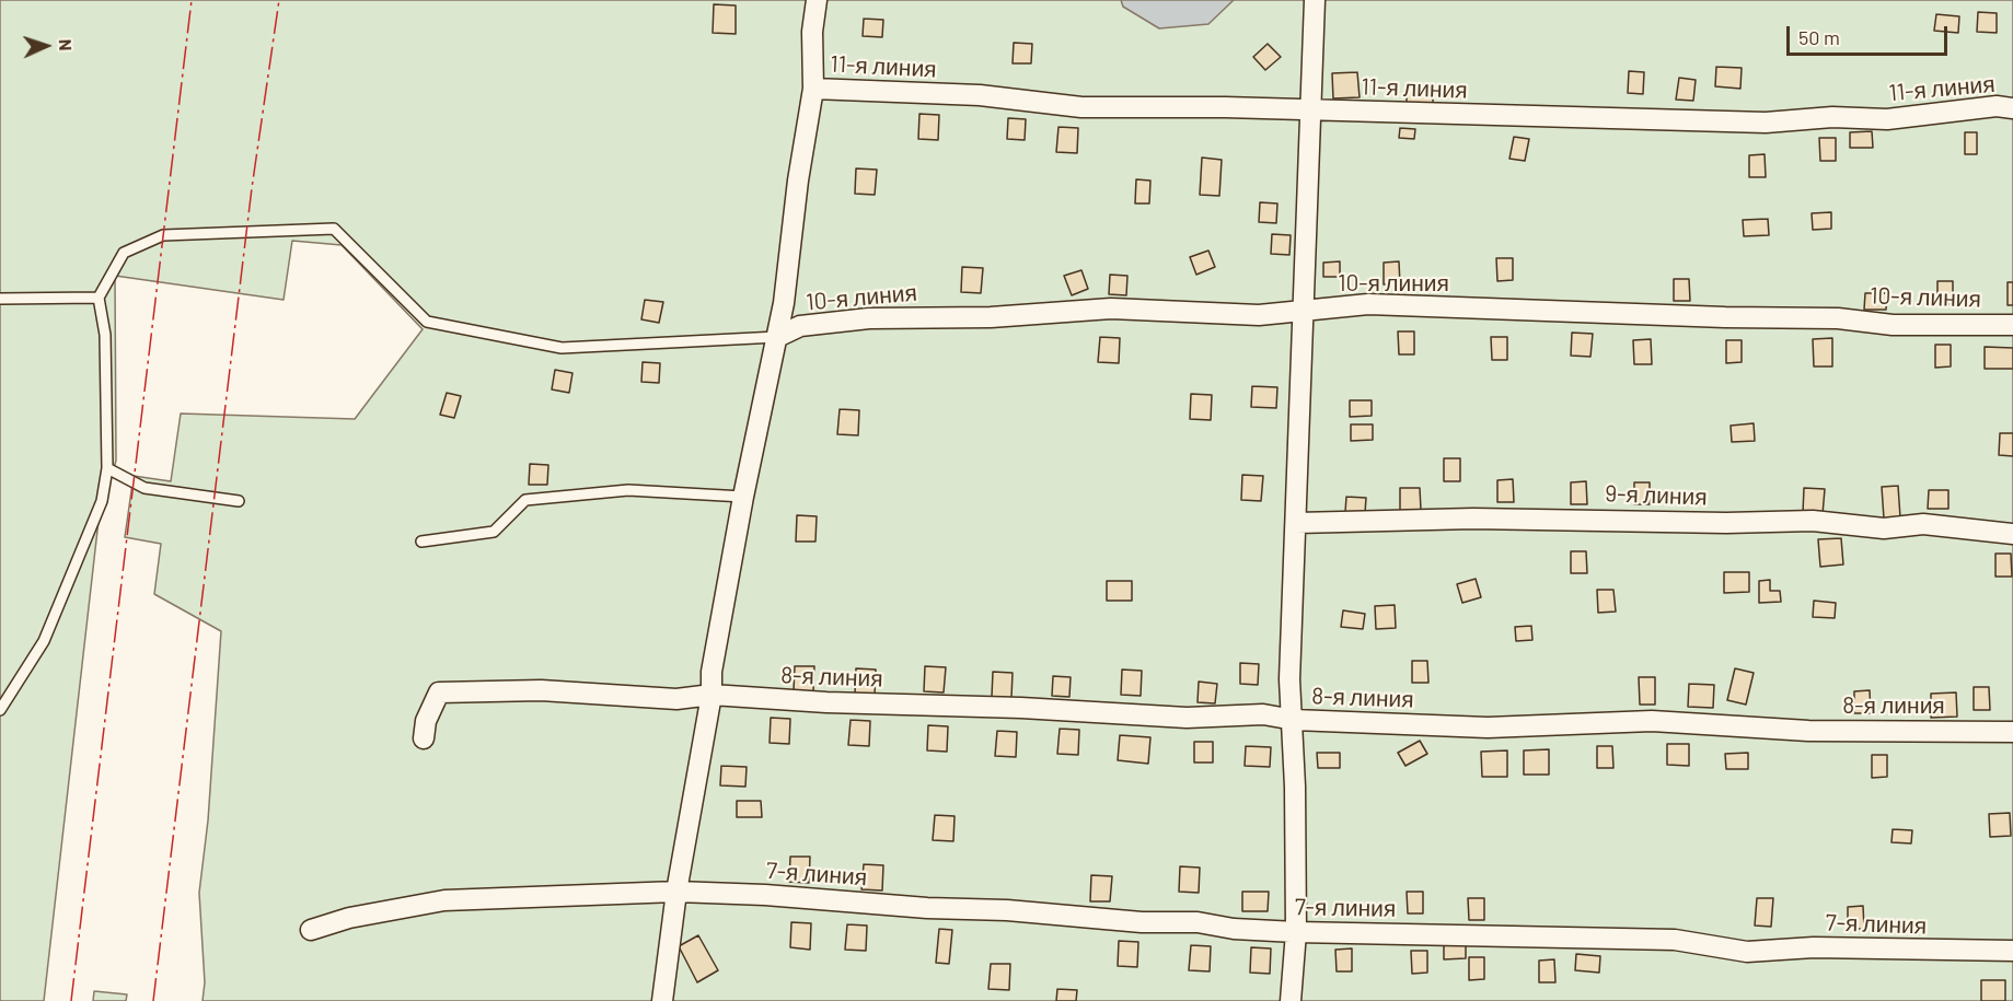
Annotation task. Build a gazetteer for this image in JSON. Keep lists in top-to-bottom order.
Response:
{
  "streets": {
    "street": [
      "11-я линия",
      "10-я линия",
      "9-я линия",
      "8-я линия",
      "7-я линия"
    ]
  },
  "scale_bar": "50 m",
  "north": "right"
}
